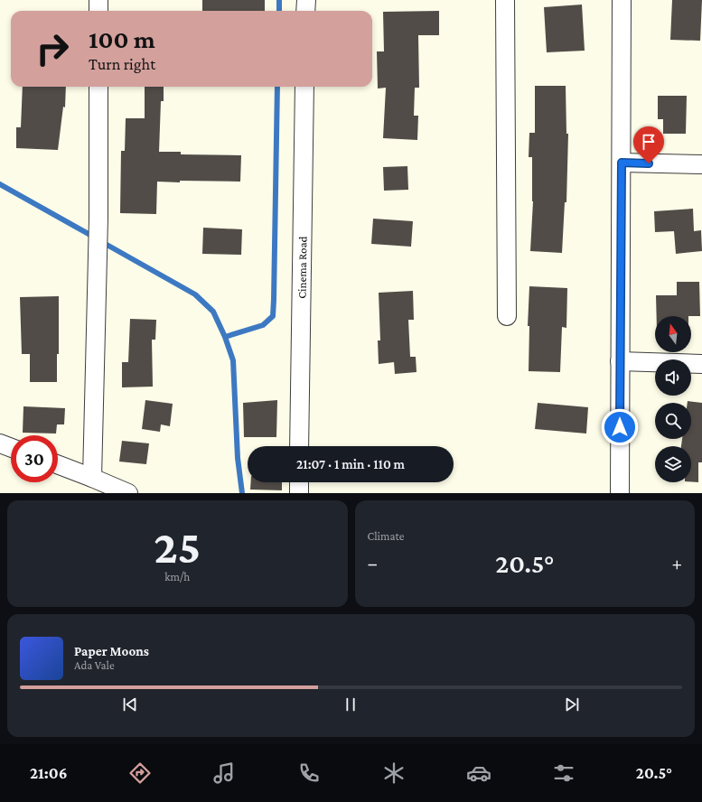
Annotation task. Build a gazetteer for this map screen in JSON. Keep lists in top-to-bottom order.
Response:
{
  "streets": {
    "street": ["Cinema Road"]
  },
  "north": "top",
  "page": {
    "turn": ["100 m", "Turn right"],
    "limit": "30",
    "trip": "21:07 · 1 min · 110 m",
    "tile": [
      ["25", "km/h"],
      "Climate"
    ],
    "heat": ["−", "20.5°", "+"],
    "song": ["Paper Moons", "Ada Vale"],
    "tabs": ["21:06", "20.5°"]
  }
}
